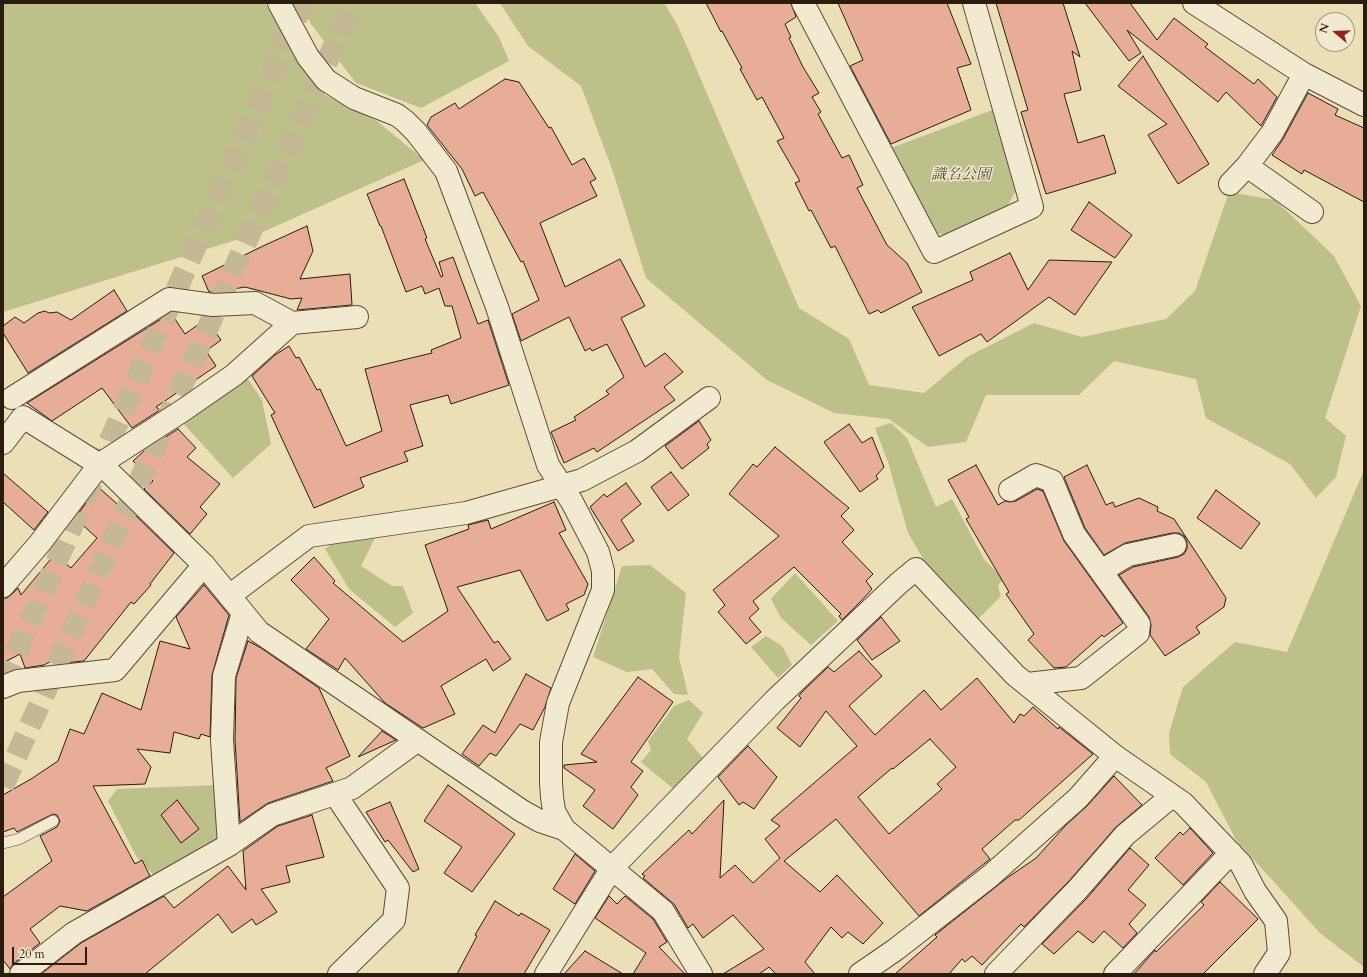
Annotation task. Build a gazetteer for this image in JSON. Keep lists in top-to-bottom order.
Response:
{
  "parks": ["識名公園"],
  "scale_bar": "20 m",
  "north": "left"
}
